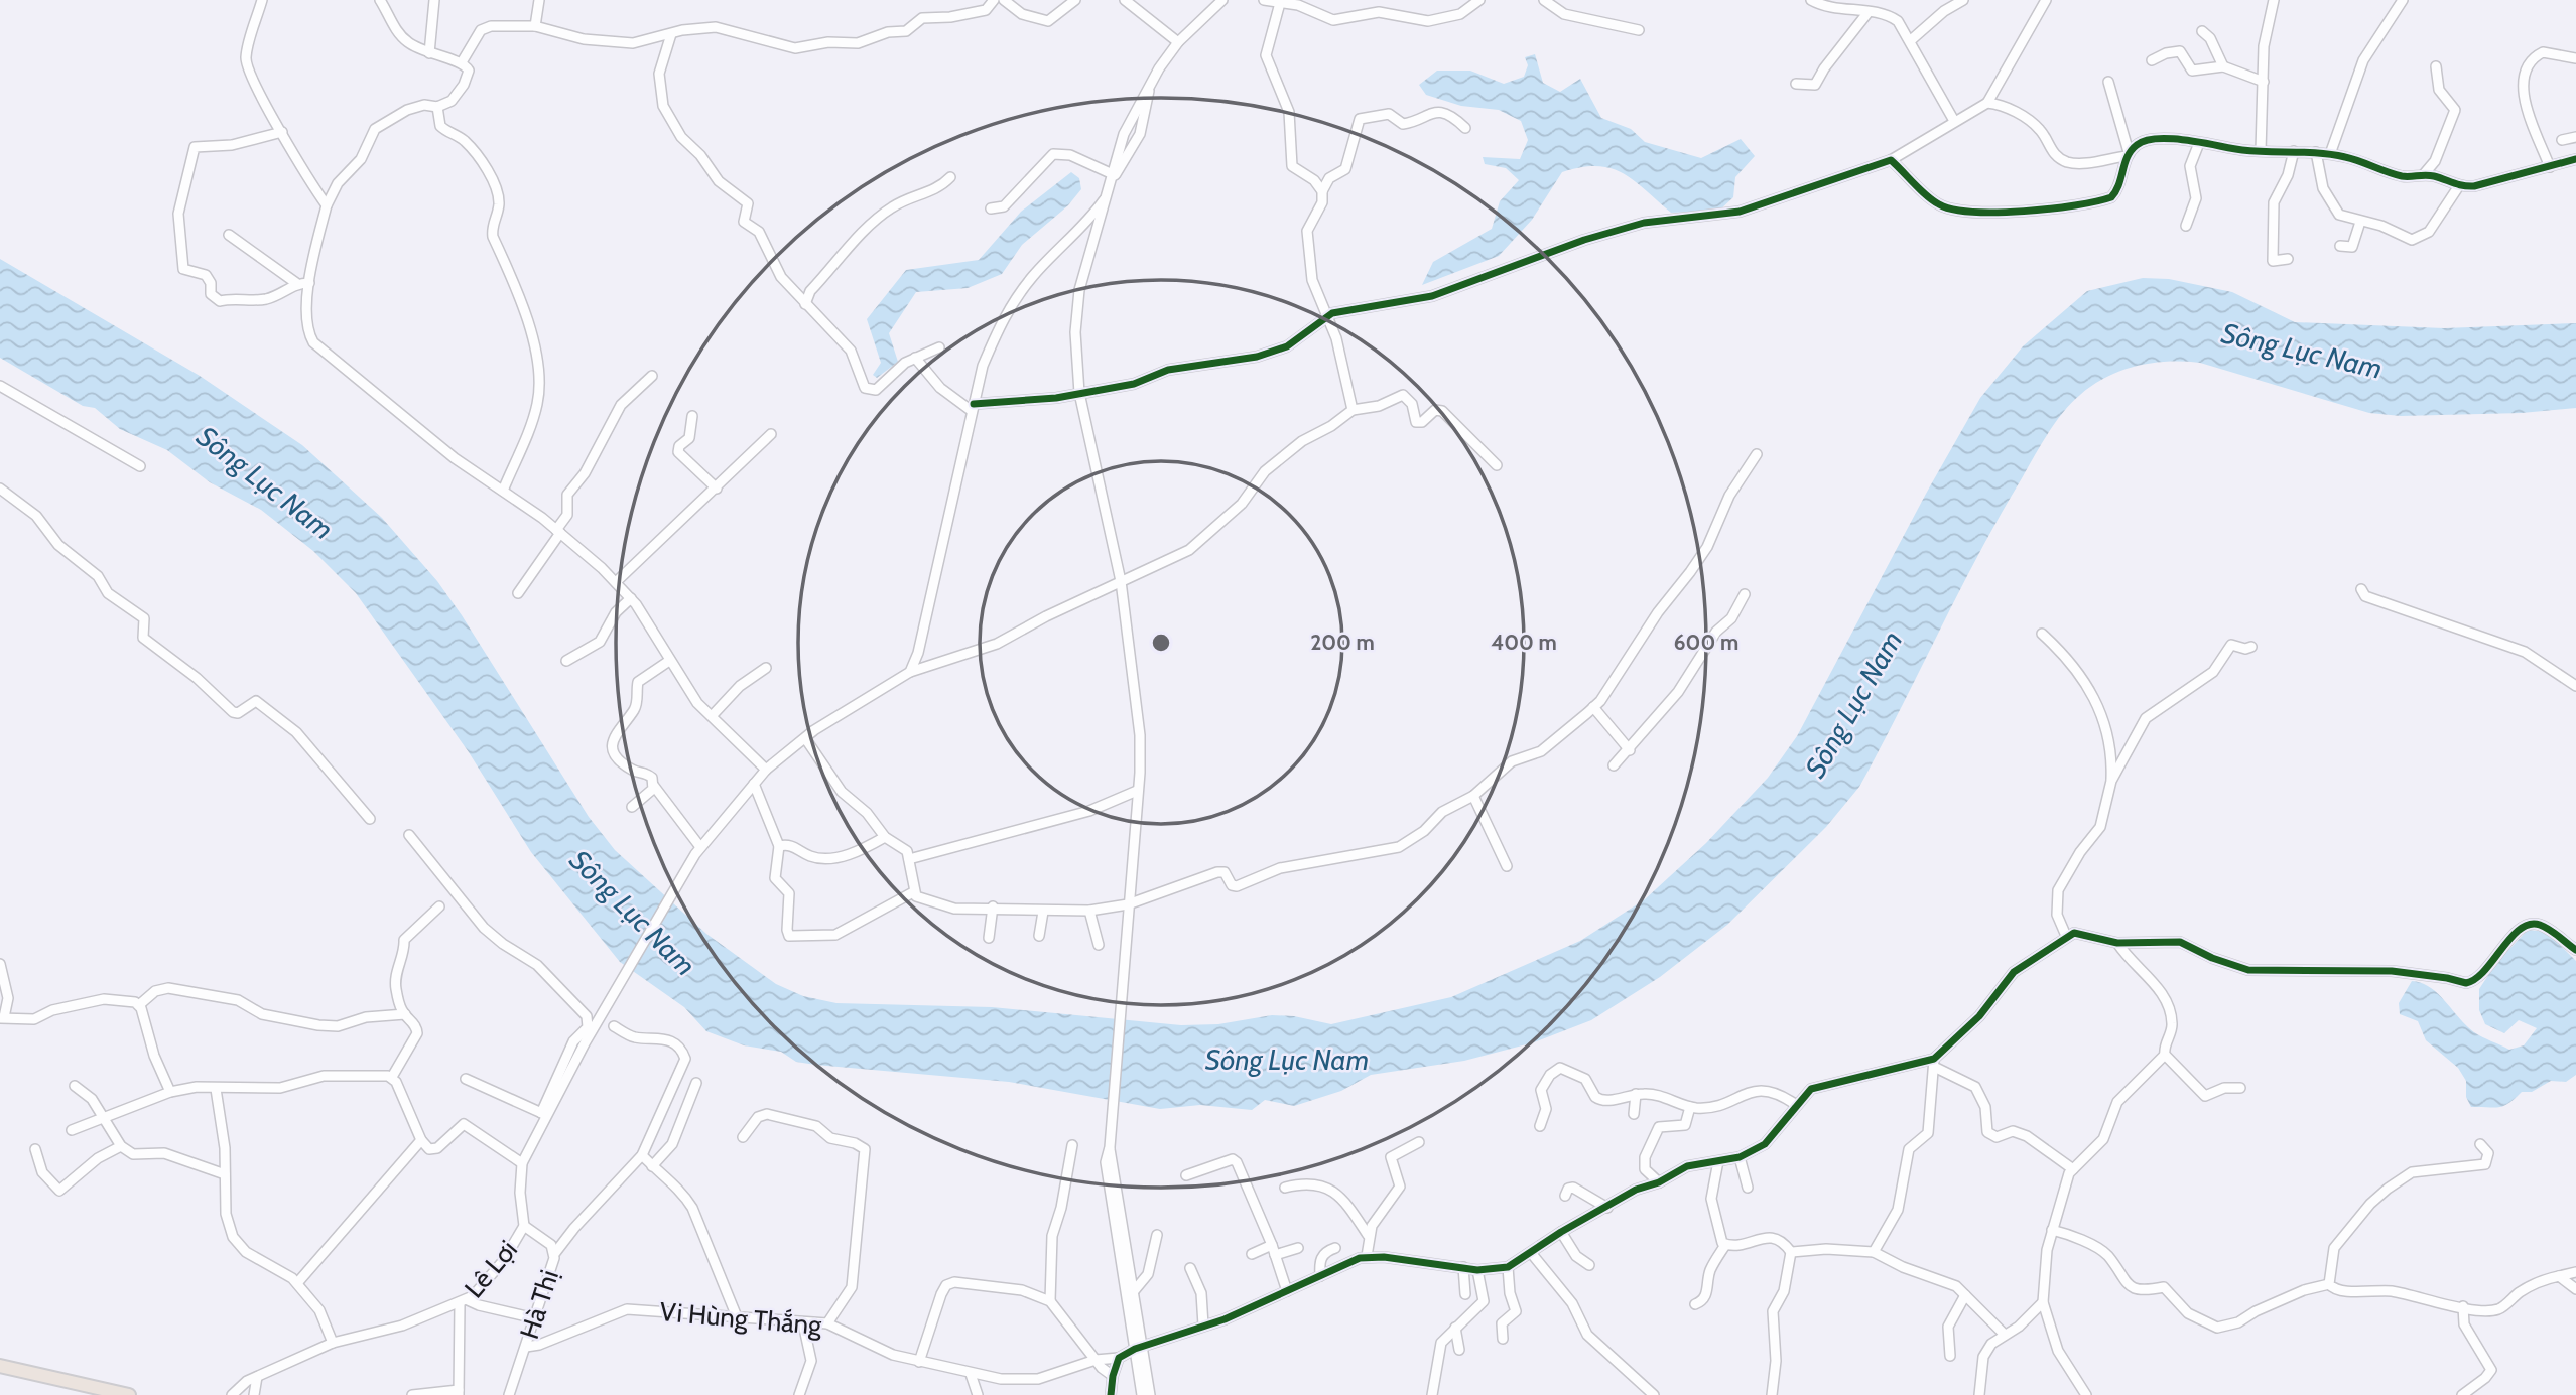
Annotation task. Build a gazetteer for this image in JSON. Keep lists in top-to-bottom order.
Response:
{
  "streets": {
    "street": ["Lê Lợi", "Hà Thị", "Vi Hùng Thắng"]
  },
  "crossings": [
    ["Lê Lợi", "Hà Thị"],
    ["Hà Thị", "Vi Hùng Thắng"]
  ],
  "water": ["Sông Lục Nam"],
  "rings": ["200 m", "400 m", "600 m"]
}
